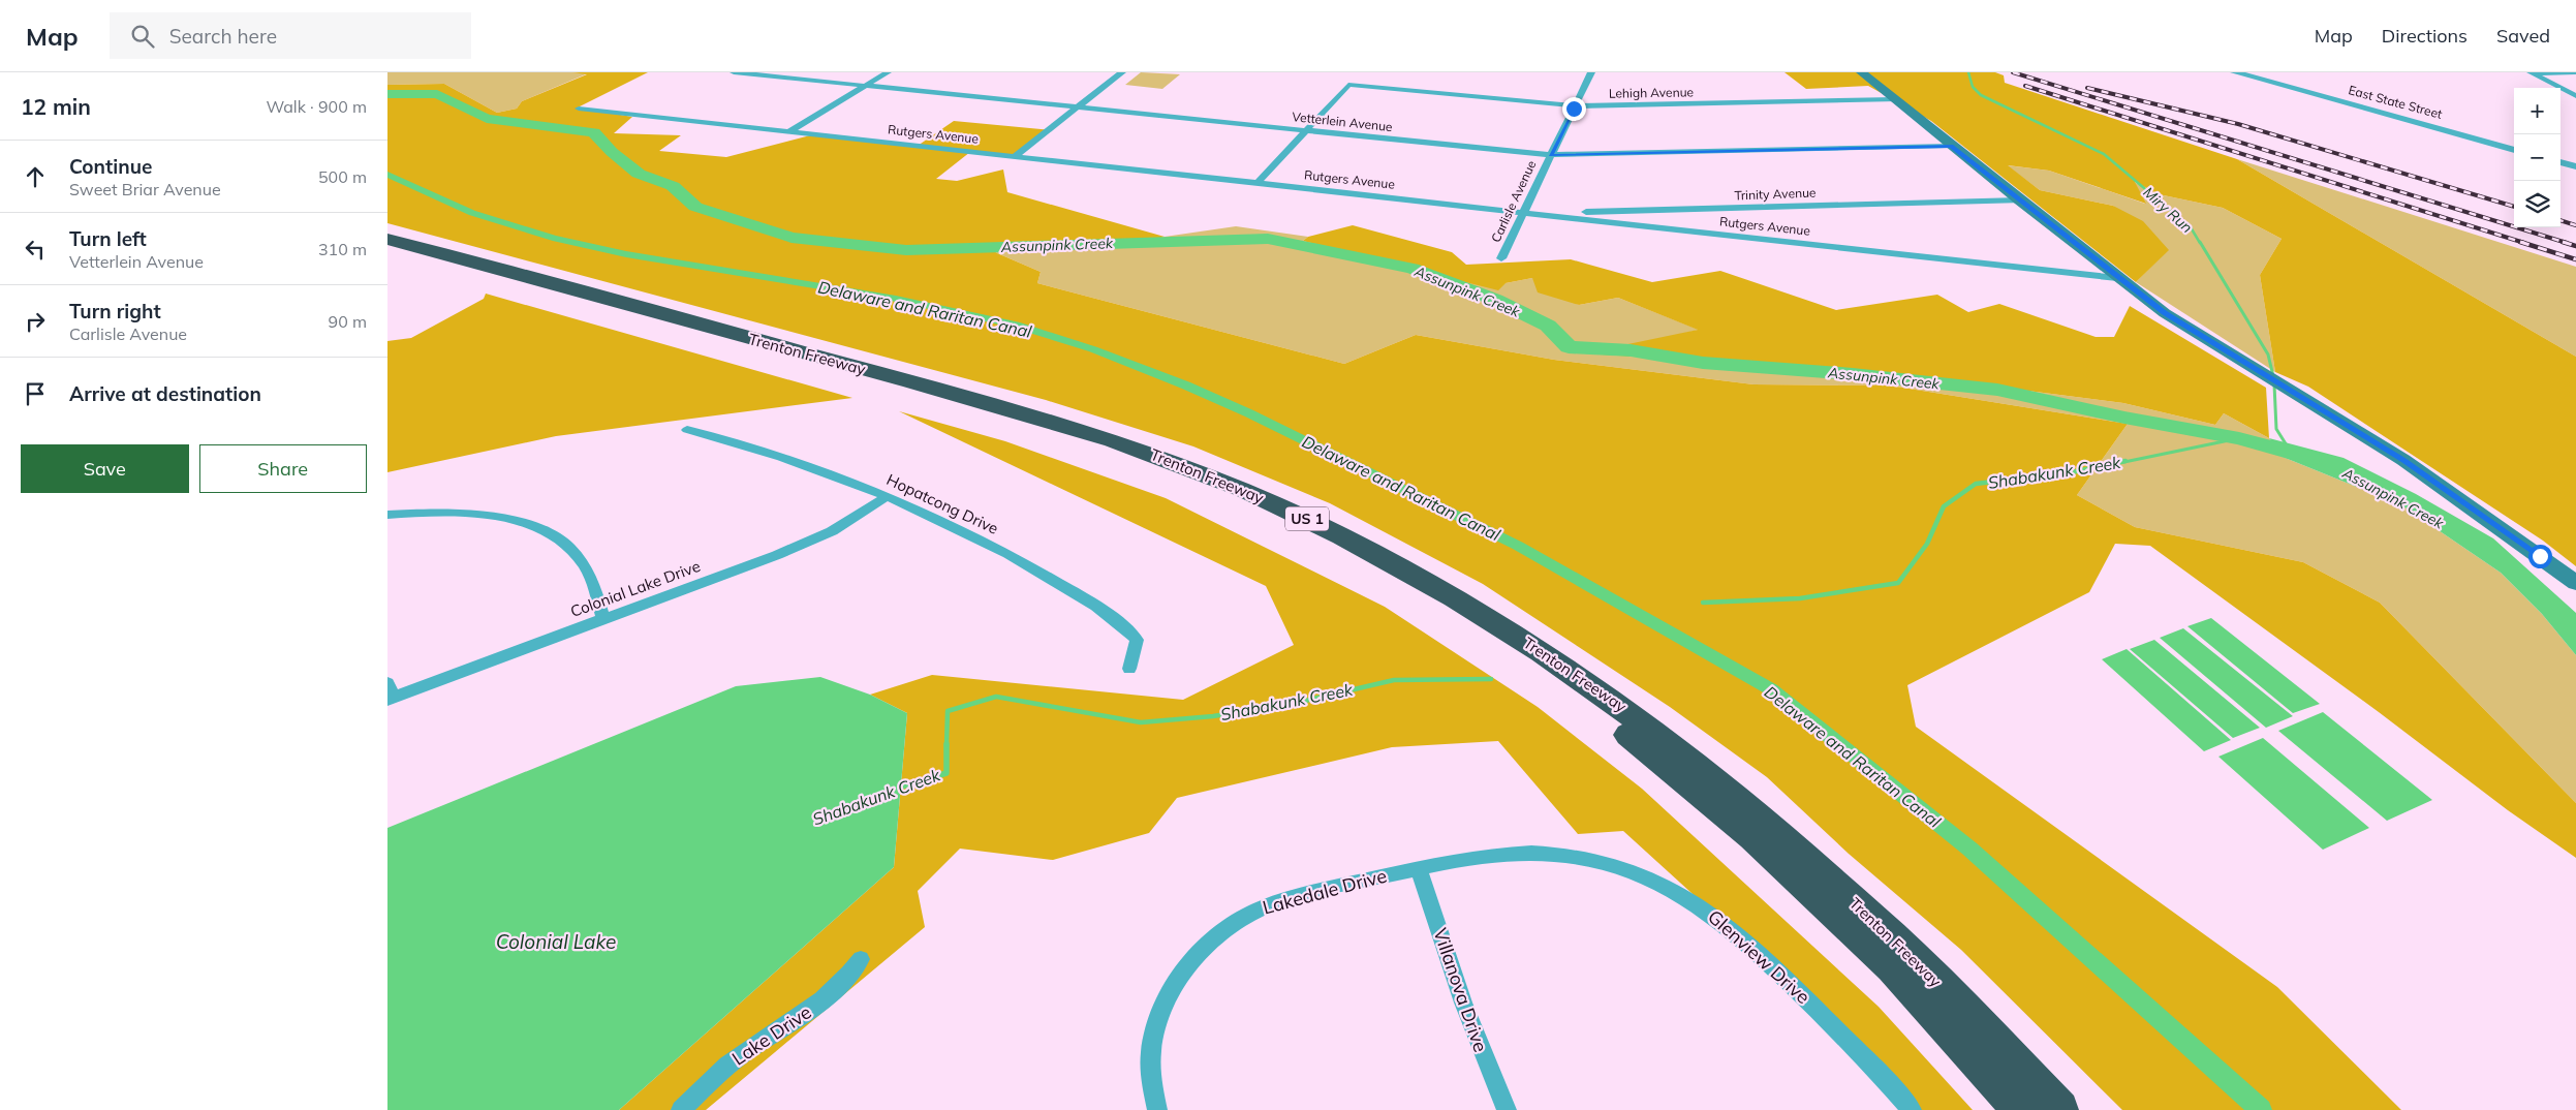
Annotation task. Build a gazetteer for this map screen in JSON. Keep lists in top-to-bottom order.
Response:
{
  "streets": {
    "highway": ["Trenton Freeway", "US 1"],
    "street": [
      "Lehigh Avenue",
      "East State Street",
      "Vetterlein Avenue",
      "Rutgers Avenue",
      "Trinity Avenue",
      "Carlisle Avenue",
      "Hopatcong Drive",
      "Colonial Lake Drive",
      "Lakedale Drive",
      "Glenview Drive",
      "Villanova Drive",
      "Lake Drive"
    ]
  },
  "crossings": [
    ["Lehigh Avenue", "Vetterlein Avenue"],
    ["Lehigh Avenue", "Carlisle Avenue"],
    ["Vetterlein Avenue", "Carlisle Avenue"],
    ["Rutgers Avenue", "Trinity Avenue"],
    ["Rutgers Avenue", "Carlisle Avenue"],
    ["Trinity Avenue", "Carlisle Avenue"],
    ["Hopatcong Drive", "Colonial Lake Drive"],
    ["Lakedale Drive", "Glenview Drive"],
    ["Lakedale Drive", "Villanova Drive"],
    ["Glenview Drive", "Villanova Drive"]
  ],
  "water": [
    "Miry Run",
    "Assunpink Creek",
    "Delaware and Raritan Canal",
    "Shabakunk Creek",
    "Colonial Lake"
  ],
  "page": {
    "header": "Map",
    "search": "Search here",
    "nav": ["Map", "Directions", "Saved"],
    "heading": ["12 min", "Walk · 900 m"],
    "map_buttons": ["+", "−"],
    "list": [
      ["Continue", "Sweet Briar Avenue", "500 m"],
      ["Turn left", "Vetterlein Avenue", "310 m"],
      ["Turn right", "Carlisle Avenue", "90 m"],
      "Arrive at destination"
    ],
    "buttons": ["Save", "Share"]
  }
}
